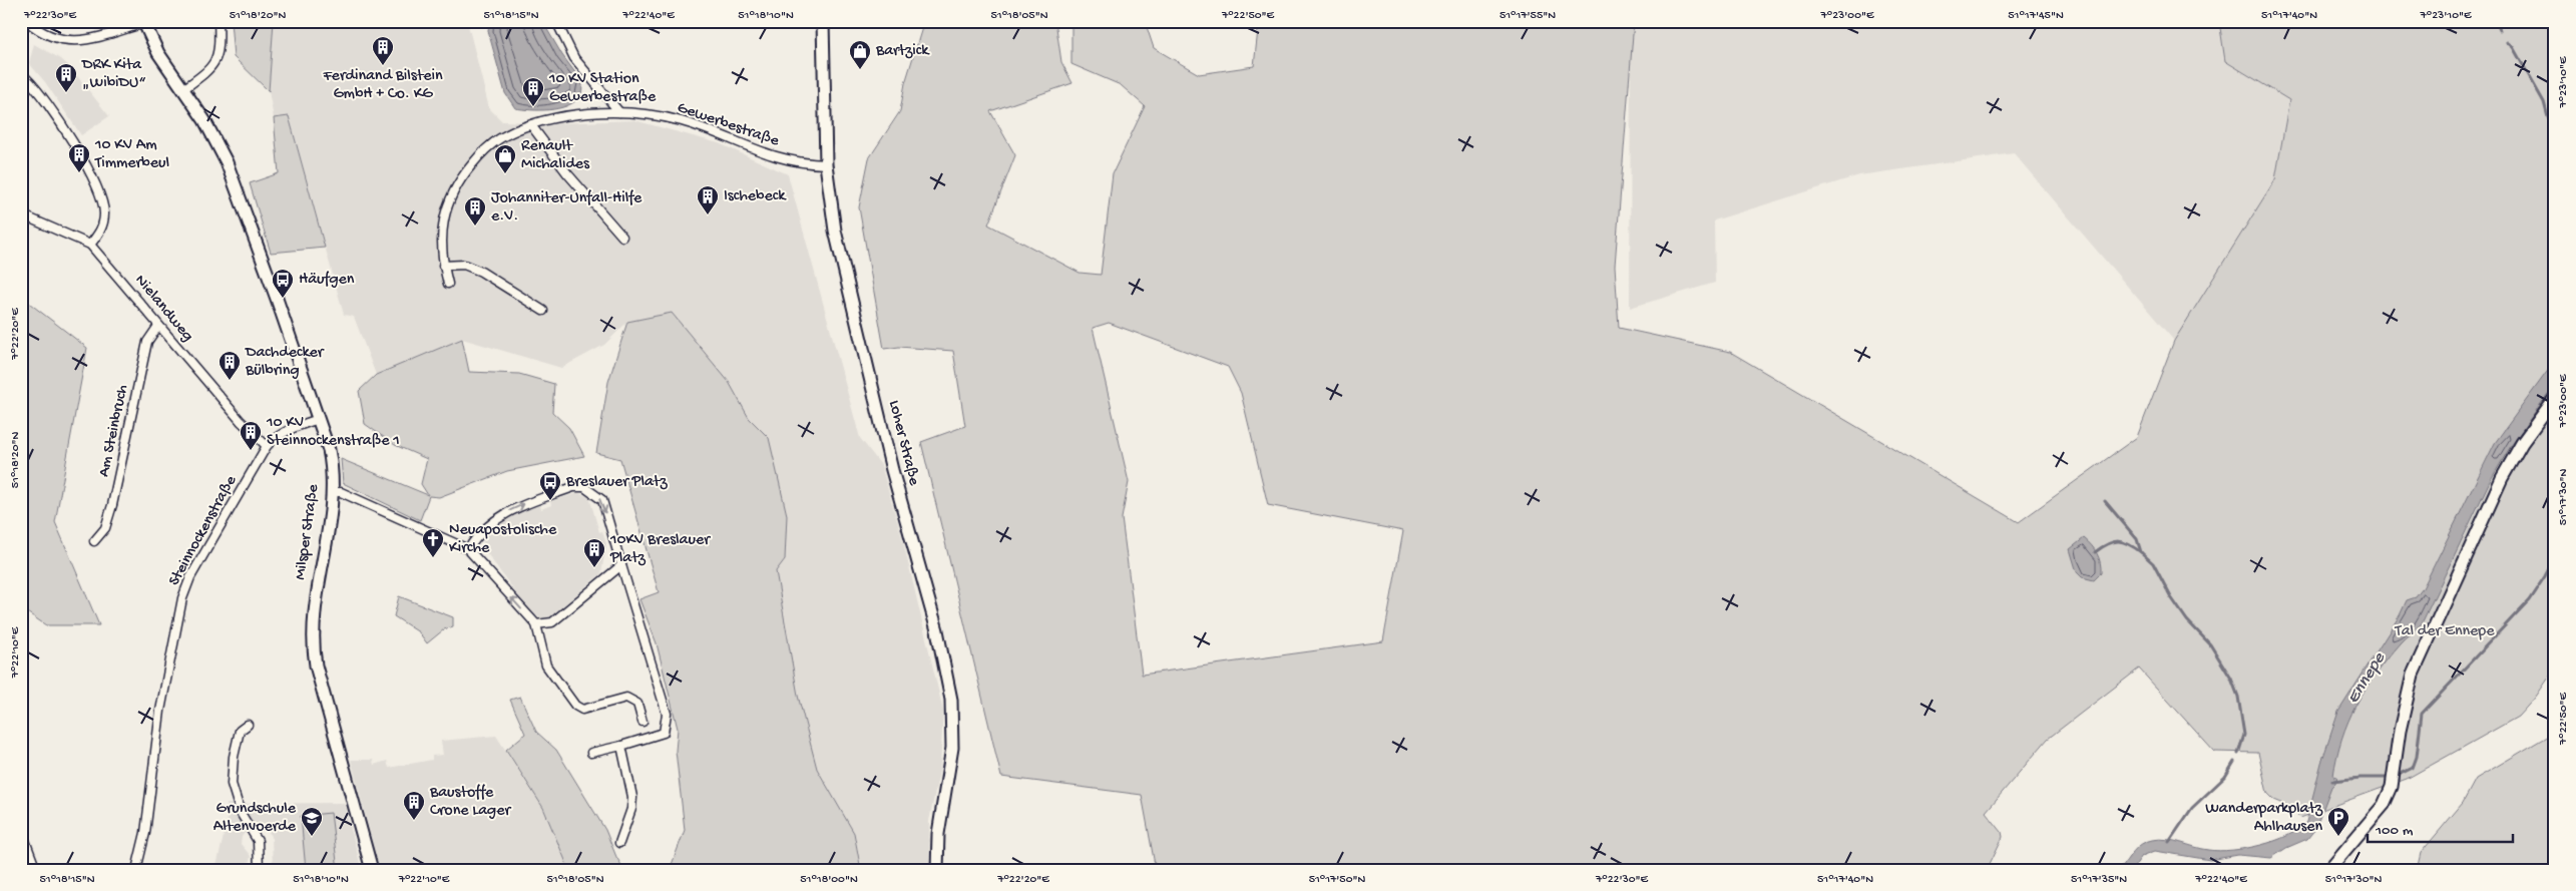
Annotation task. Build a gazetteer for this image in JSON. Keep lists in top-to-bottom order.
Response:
{
  "streets": {
    "street": [
      "Gewerbestraße",
      "Nielandweg",
      "Am Steinbruch",
      "Loher Straße",
      "Steinnockenstraße",
      "Milsper Straße"
    ]
  },
  "crossings": [
    ["Gewerbestraße", "Loher Straße"],
    ["Nielandweg", "Am Steinbruch"],
    ["Nielandweg", "Steinnockenstraße"],
    ["Steinnockenstraße", "Milsper Straße"]
  ],
  "water": ["Ennepe"],
  "parks": ["Tal der Ennepe"],
  "places": {
    "building": [
      "Ferdinand Bilstein GmbH + Co. KG",
      "DRK Kita „WibiDU“",
      "10 KV Station Gewerbestraße",
      "10 KV Am Timmerbeul",
      "Ischebeck",
      "Johanniter-Unfall-Hilfe e.V.",
      "Dachdecker Bülbring",
      "10 KV Steinnockenstraße 1",
      "10KV Breslauer Platz",
      "Baustoffe Crone Lager"
    ],
    "shop": ["Bartzick", "Renault Michalides"],
    "bus stop": ["Häufgen", "Breslauer Platz"],
    "church": ["Neuapostolische Kirche"],
    "school or university": ["Grundschule Altenvoerde"],
    "parking": ["Wanderparkplatz Ahlhausen"]
  },
  "scale_bar": "100 m",
  "coordinates": [
    "7°22'30\"E",
    "51°18'20\"N",
    "51°18'15\"N",
    "7°22'40\"E",
    "51°18'10\"N",
    "51°18'05\"N",
    "7°22'50\"E",
    "51°17'55\"N",
    "7°23'00\"E",
    "51°17'45\"N",
    "51°17'40\"N",
    "7°23'10\"E",
    "7°22'20\"E",
    "51°17'30\"N",
    "7°22'10\"E",
    "51°18'00\"N",
    "51°17'50\"N",
    "51°17'35\"N"
  ]
}
